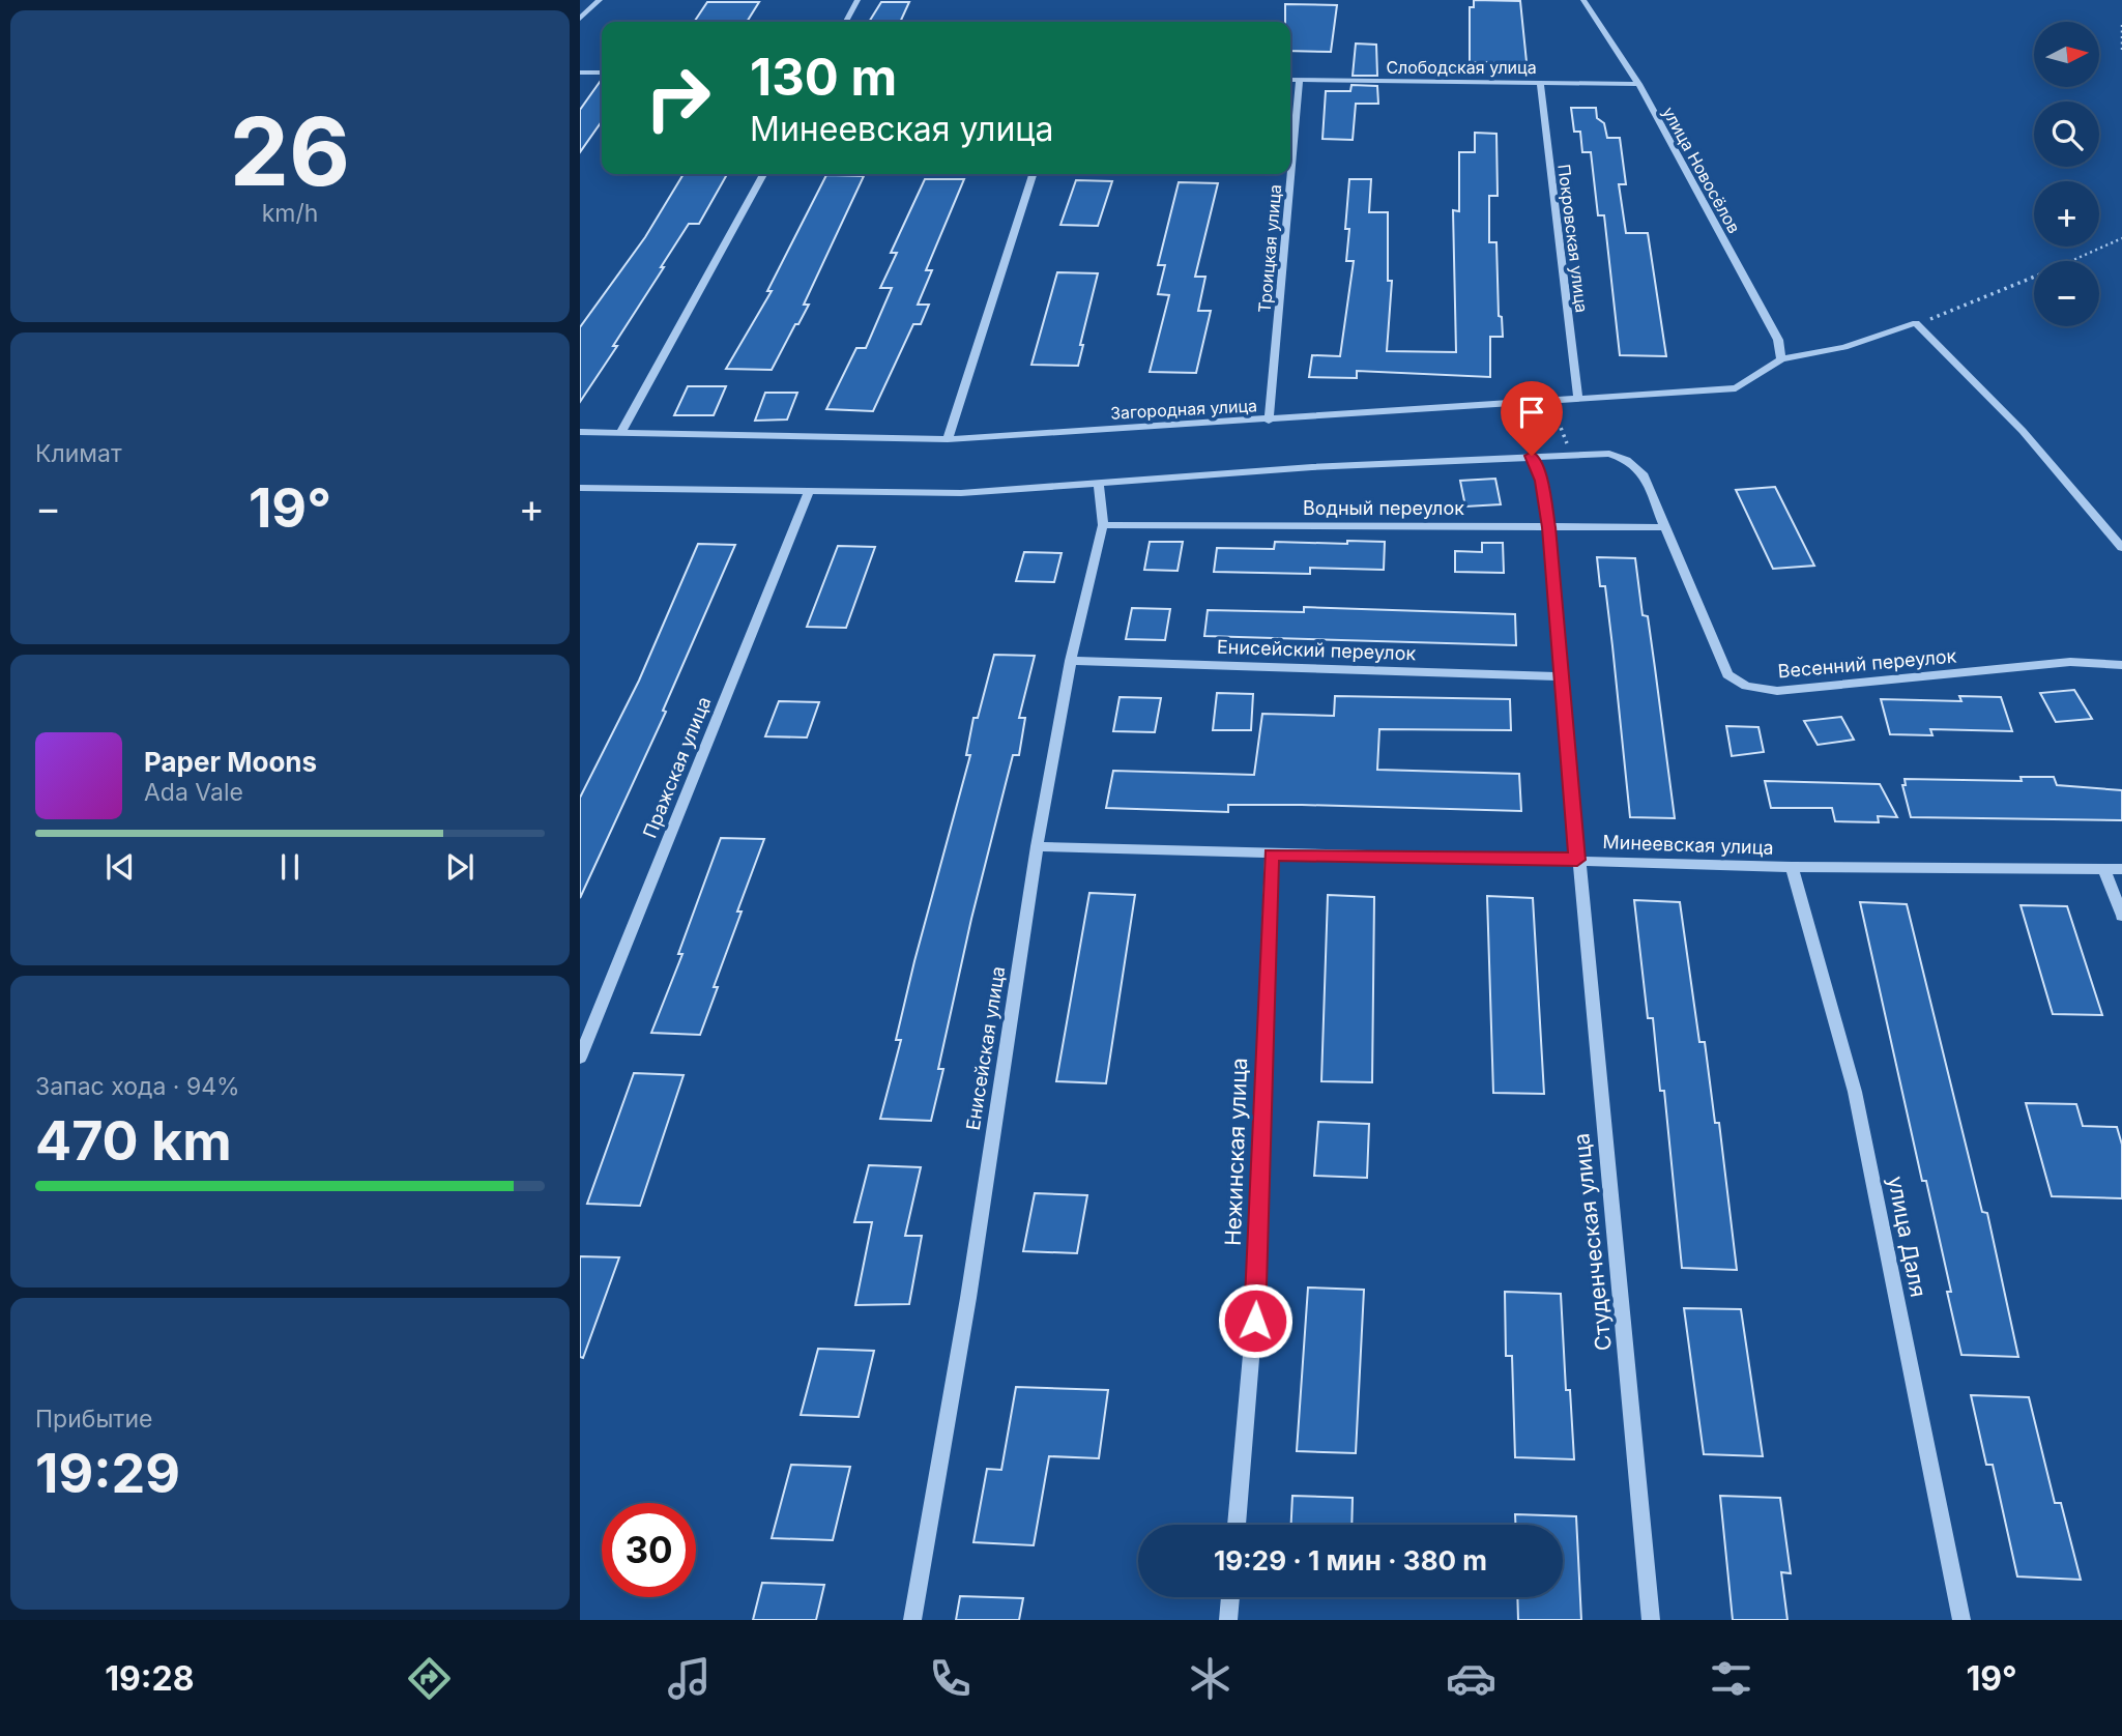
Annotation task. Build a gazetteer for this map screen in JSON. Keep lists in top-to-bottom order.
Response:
{
  "streets": {
    "street": [
      "Слободская улица",
      "улица Новосёлов",
      "Покровская улица",
      "Троицкая улица",
      "Загородная улица",
      "Водный переулок",
      "Енисейский переулок",
      "Весенний переулок",
      "Пражская улица",
      "Минеевская улица",
      "Енисейская улица",
      "Нежинская улица",
      "улица Даля",
      "Студенческая улица"
    ]
  },
  "crossings": [
    ["Слободская улица", "улица Новосёлов"],
    ["Слободская улица", "Покровская улица"],
    ["Слободская улица", "Троицкая улица"],
    ["улица Новосёлов", "Загородная улица"],
    ["Покровская улица", "Загородная улица"],
    ["Троицкая улица", "Загородная улица"],
    ["Водный переулок", "Весенний переулок"],
    ["Водный переулок", "Енисейская улица"],
    ["Водный переулок", "Студенческая улица"],
    ["Енисейский переулок", "Енисейская улица"],
    ["Енисейский переулок", "Студенческая улица"],
    ["Минеевская улица", "Енисейская улица"],
    ["Минеевская улица", "Нежинская улица"],
    ["Минеевская улица", "улица Даля"],
    ["Минеевская улица", "Студенческая улица"]
  ],
  "north": "right",
  "page": {
    "tile": [
      ["26", "km/h"],
      "Климат",
      ["Запас хода · 94%", "470 km"],
      ["Прибытие", "19:29"]
    ],
    "map_buttons": ["+", "−"],
    "turn": ["130 m", "Минеевская улица"],
    "heat": ["−", "19°", "+"],
    "song": ["Paper Moons", "Ada Vale"],
    "limit": "30",
    "trip": "19:29 · 1 мин · 380 m",
    "tabs": ["19:28", "19°"]
  }
}
